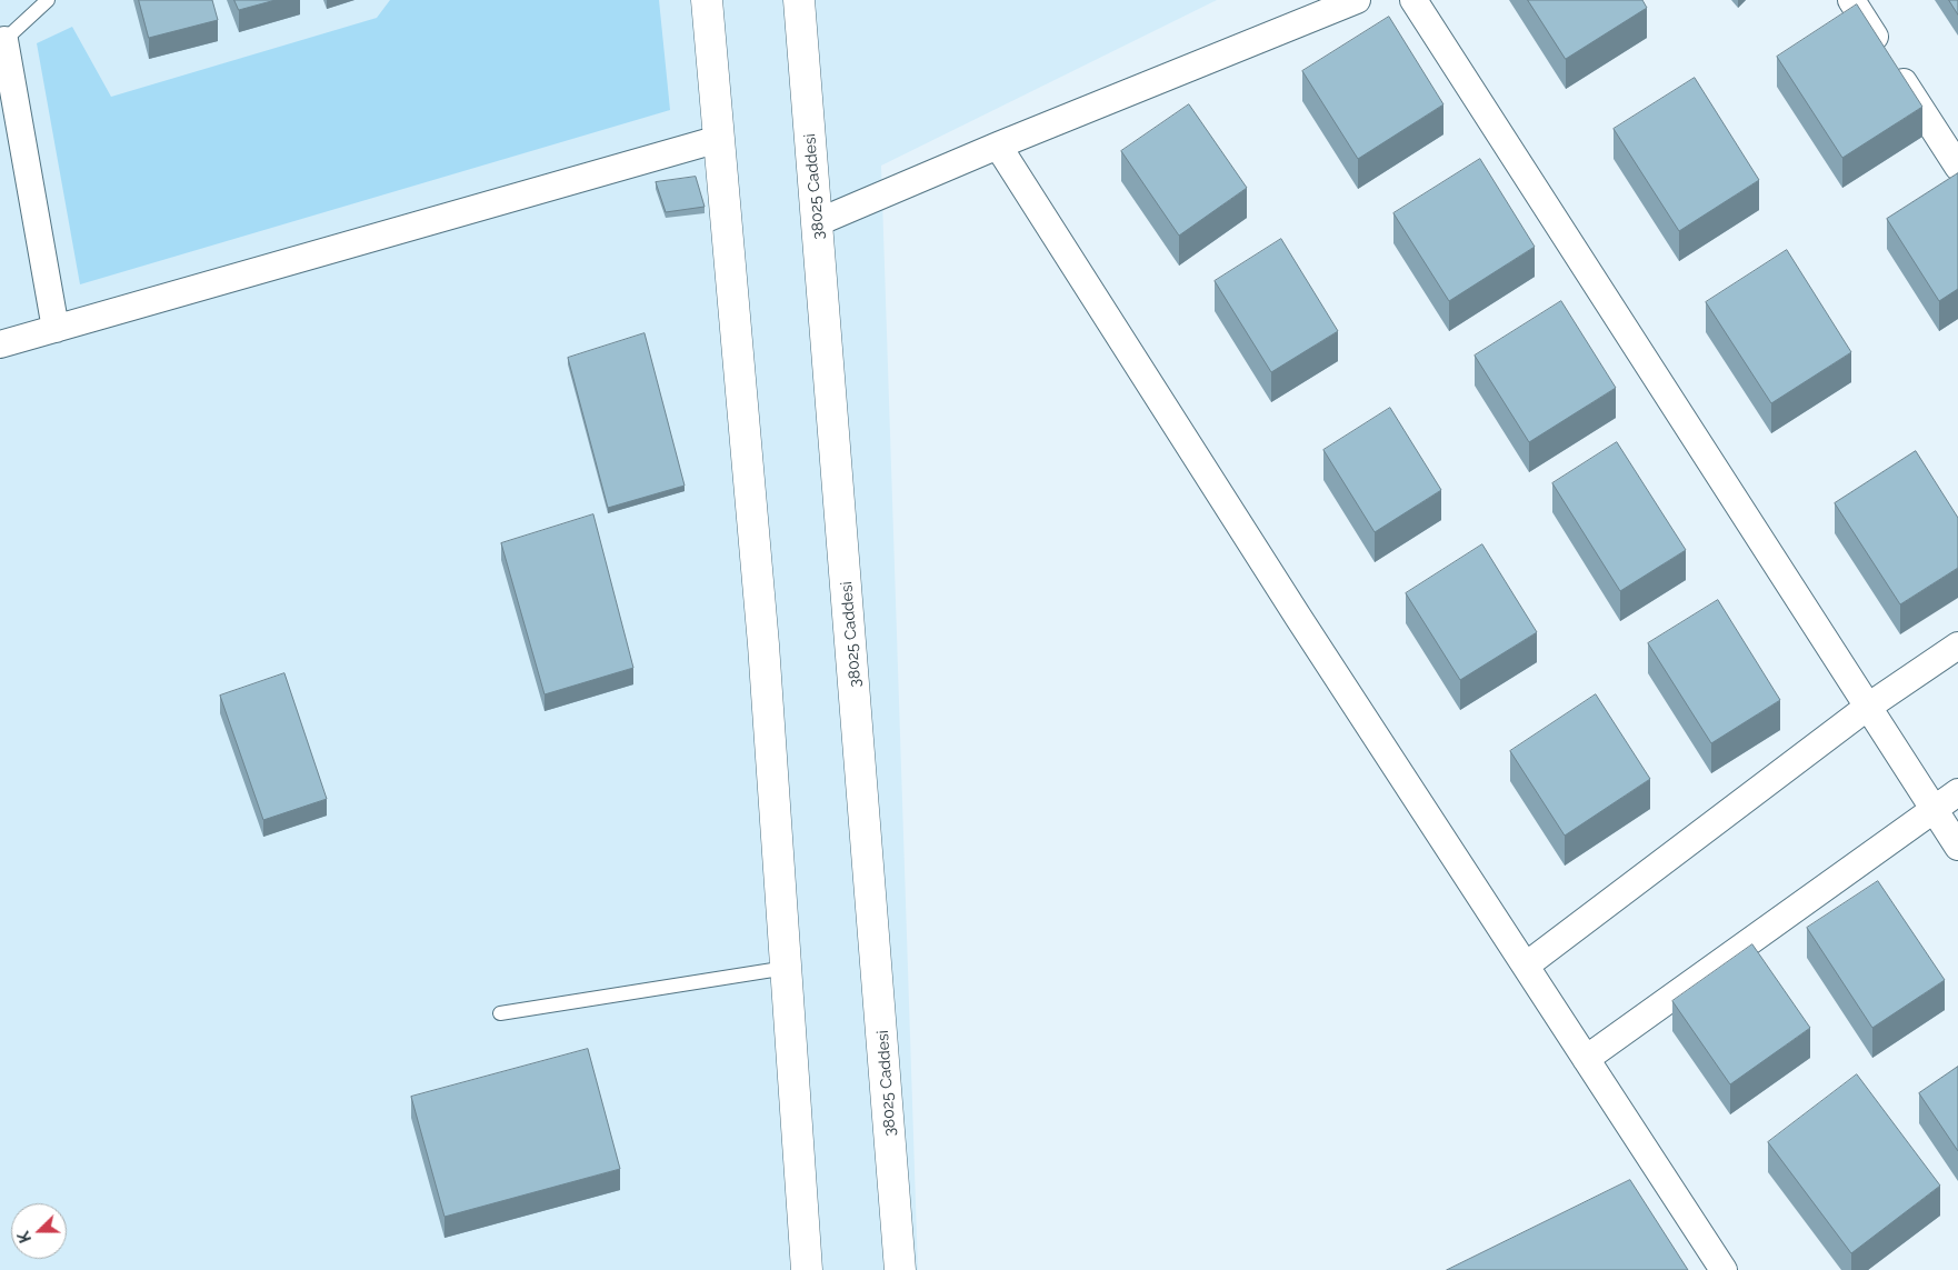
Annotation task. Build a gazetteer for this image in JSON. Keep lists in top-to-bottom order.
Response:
{
  "streets": {
    "main road": ["38025 Caddesi"]
  },
  "north": "left"
}
